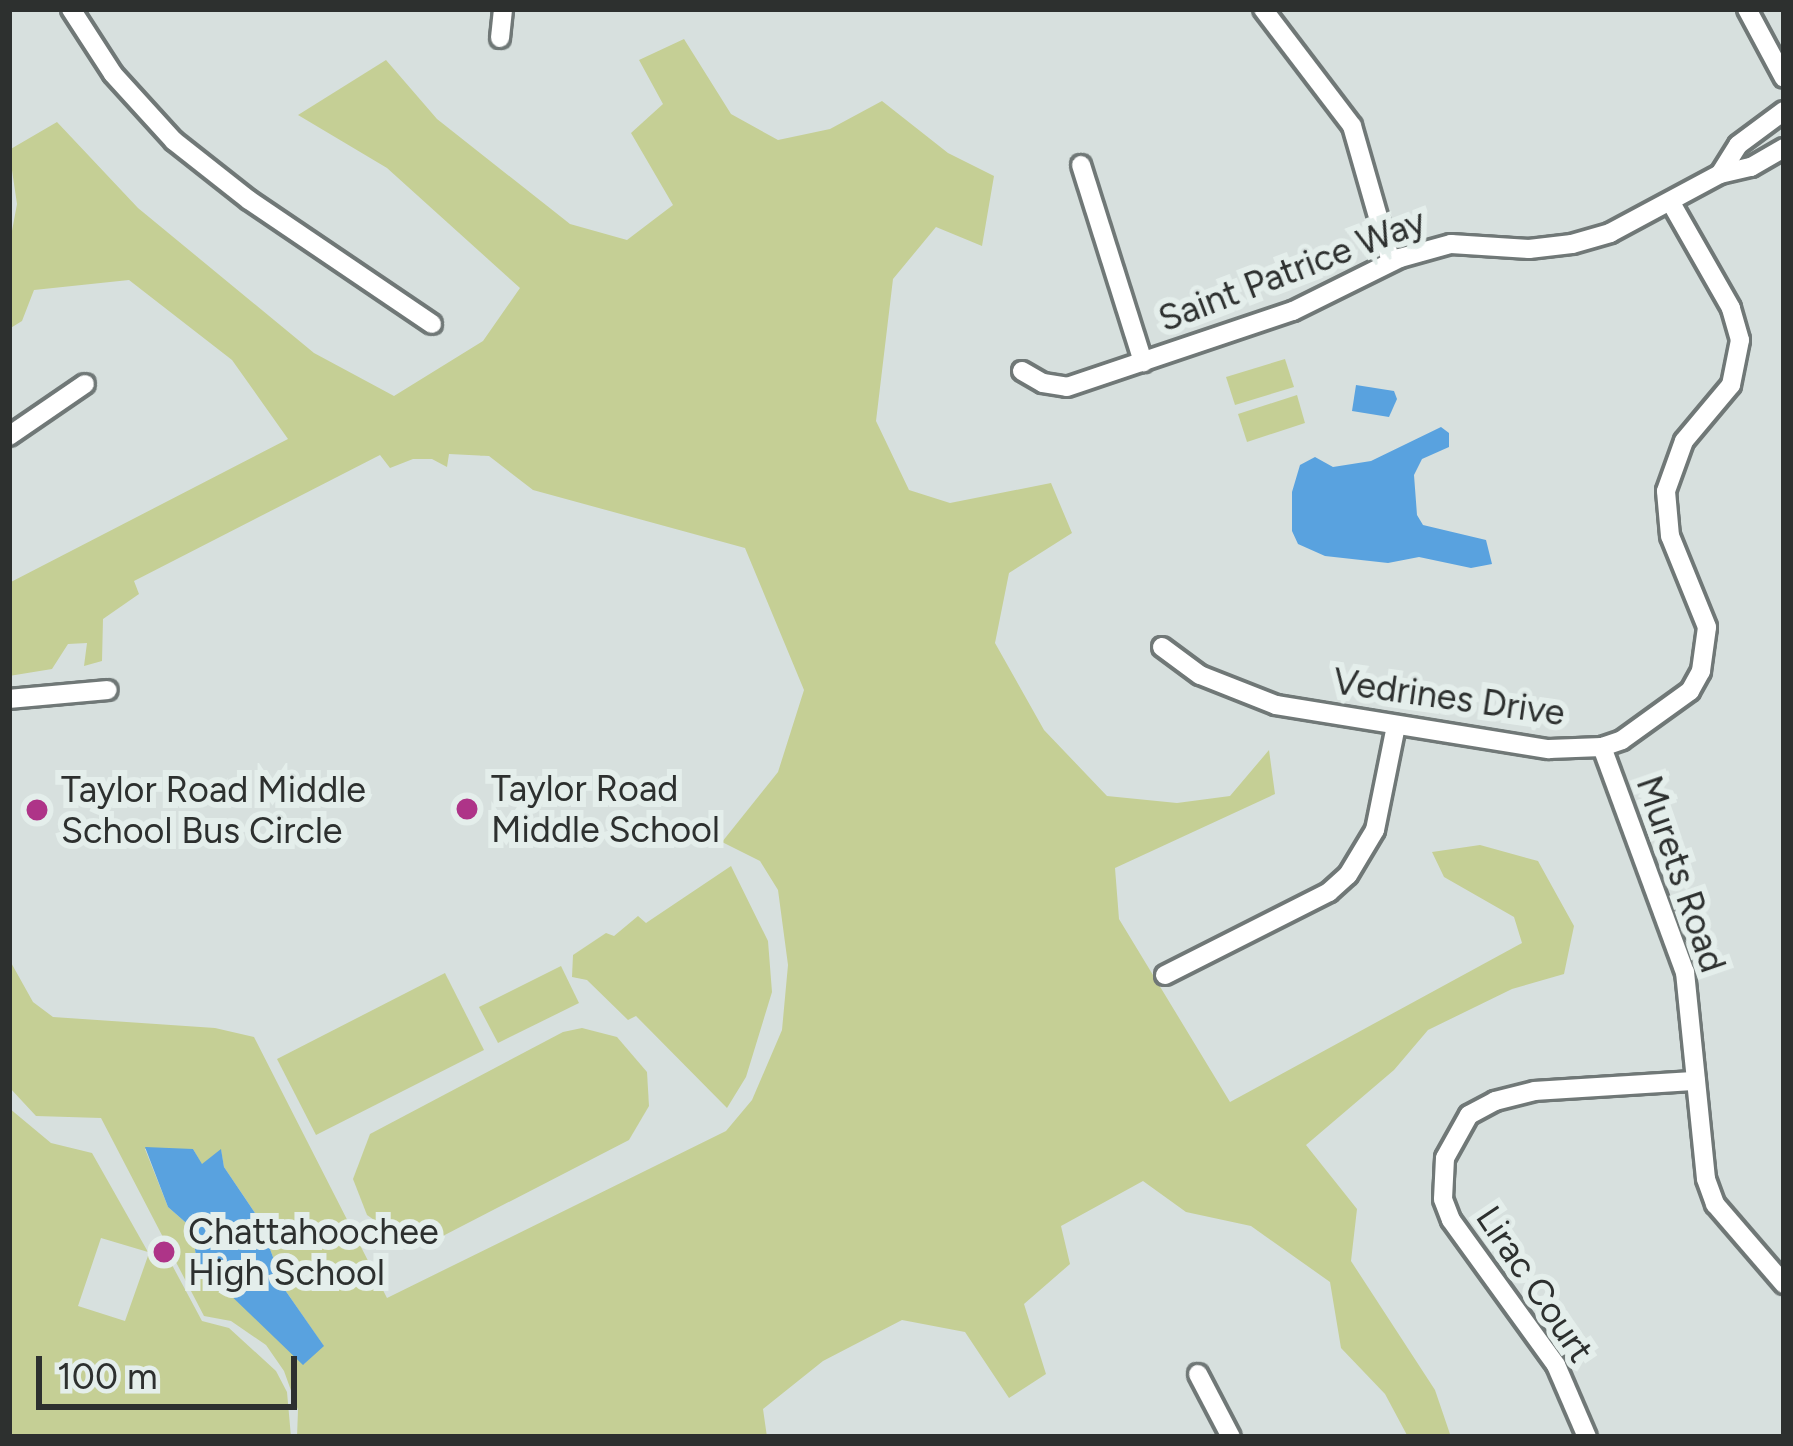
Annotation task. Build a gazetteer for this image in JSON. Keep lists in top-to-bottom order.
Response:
{
  "streets": {
    "street": [
      "Saint Patrice Way",
      "Vedrines Drive",
      "Murets Road",
      "Lirac Court"
    ]
  },
  "crossings": [
    ["Saint Patrice Way", "Vedrines Drive"],
    ["Vedrines Drive", "Murets Road"],
    ["Murets Road", "Lirac Court"]
  ],
  "places": ["Taylor Road Middle School", "Taylor Road Middle School Bus Circle", "Chattahoochee High School"],
  "scale_bar": "100 m"
}
